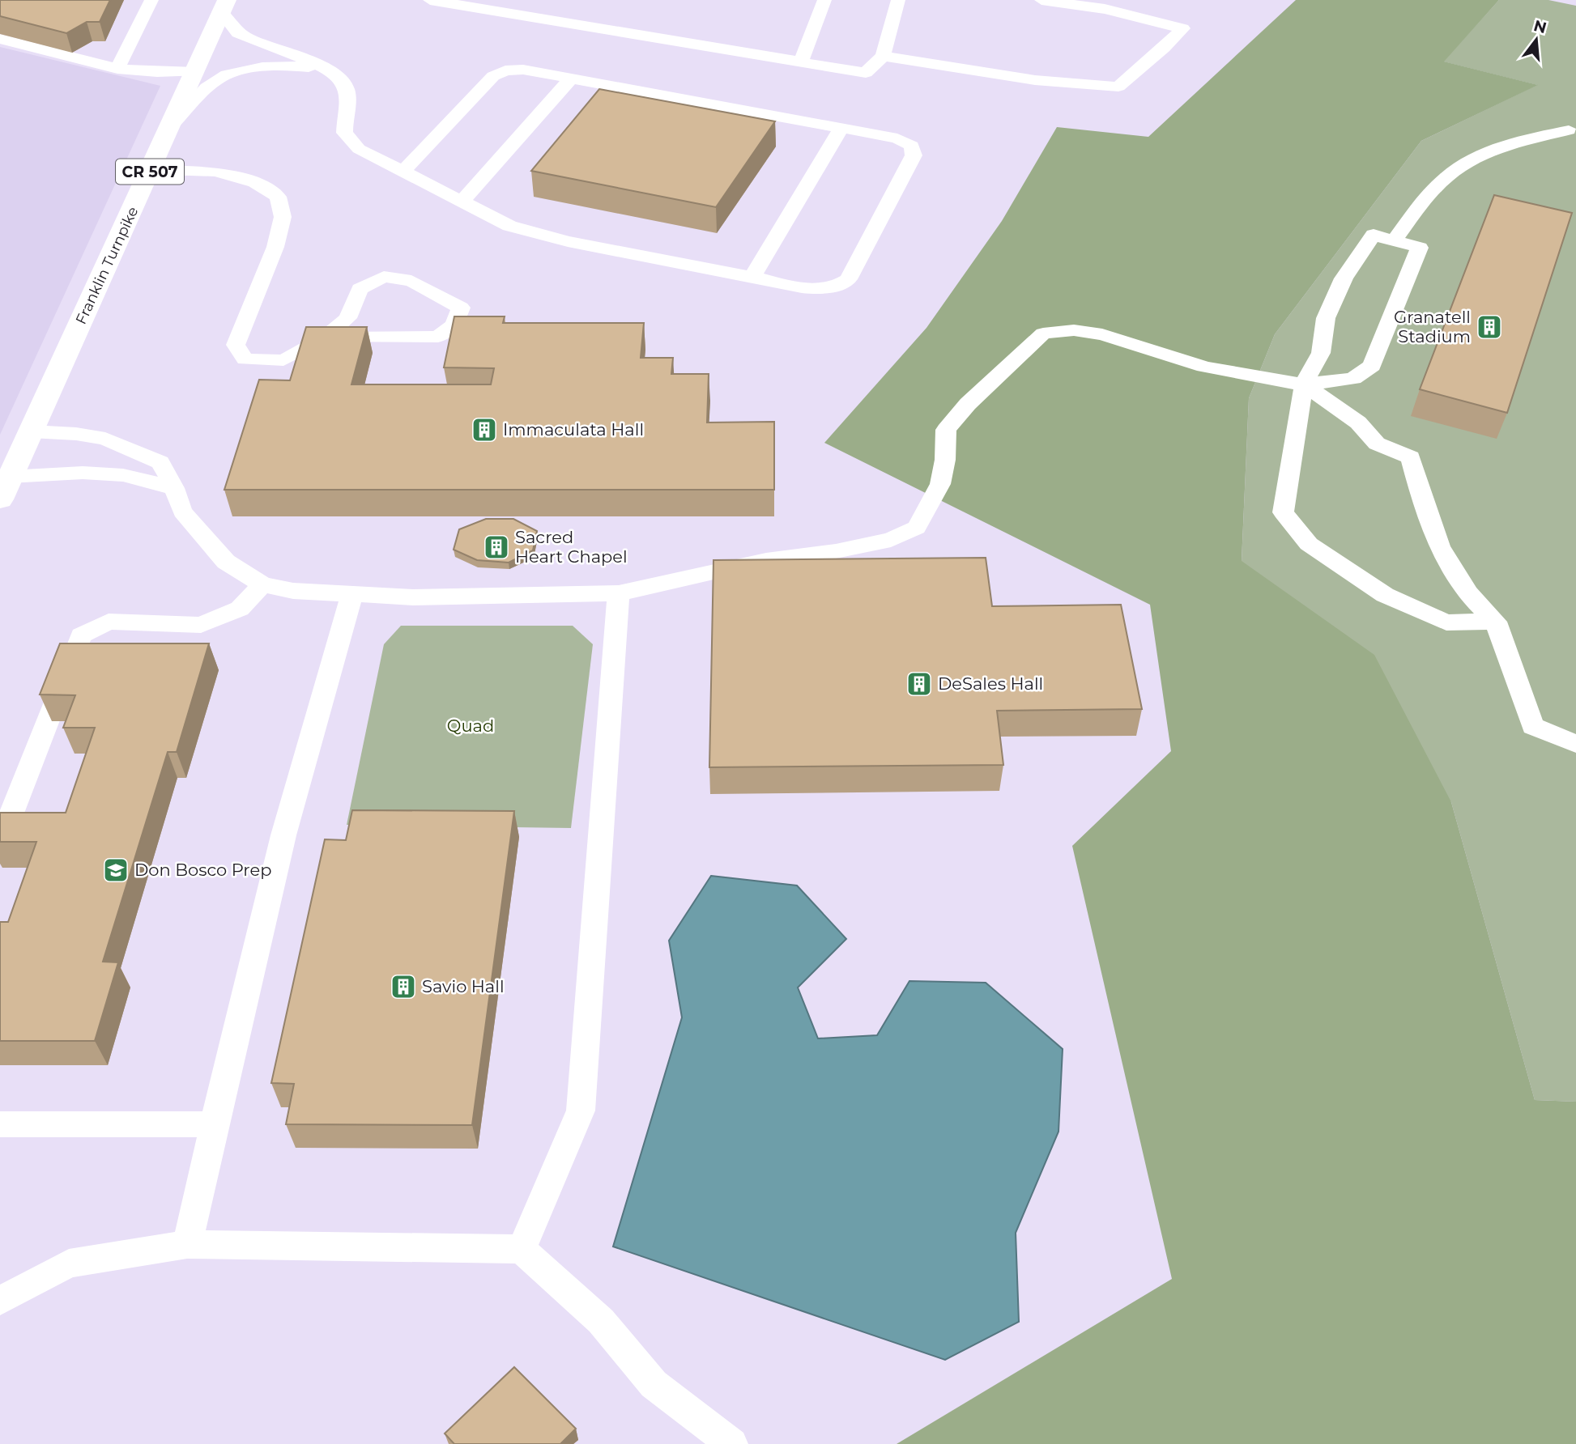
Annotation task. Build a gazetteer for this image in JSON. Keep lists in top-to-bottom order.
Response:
{
  "streets": {
    "main road": ["CR 507", "Franklin Turnpike"]
  },
  "parks": ["Quad"],
  "places": {
    "building": [
      "Granatell Stadium",
      "Immaculata Hall",
      "Sacred Heart Chapel",
      "DeSales Hall",
      "Savio Hall"
    ],
    "school or university": ["Don Bosco Prep"]
  },
  "north": "top"
}
